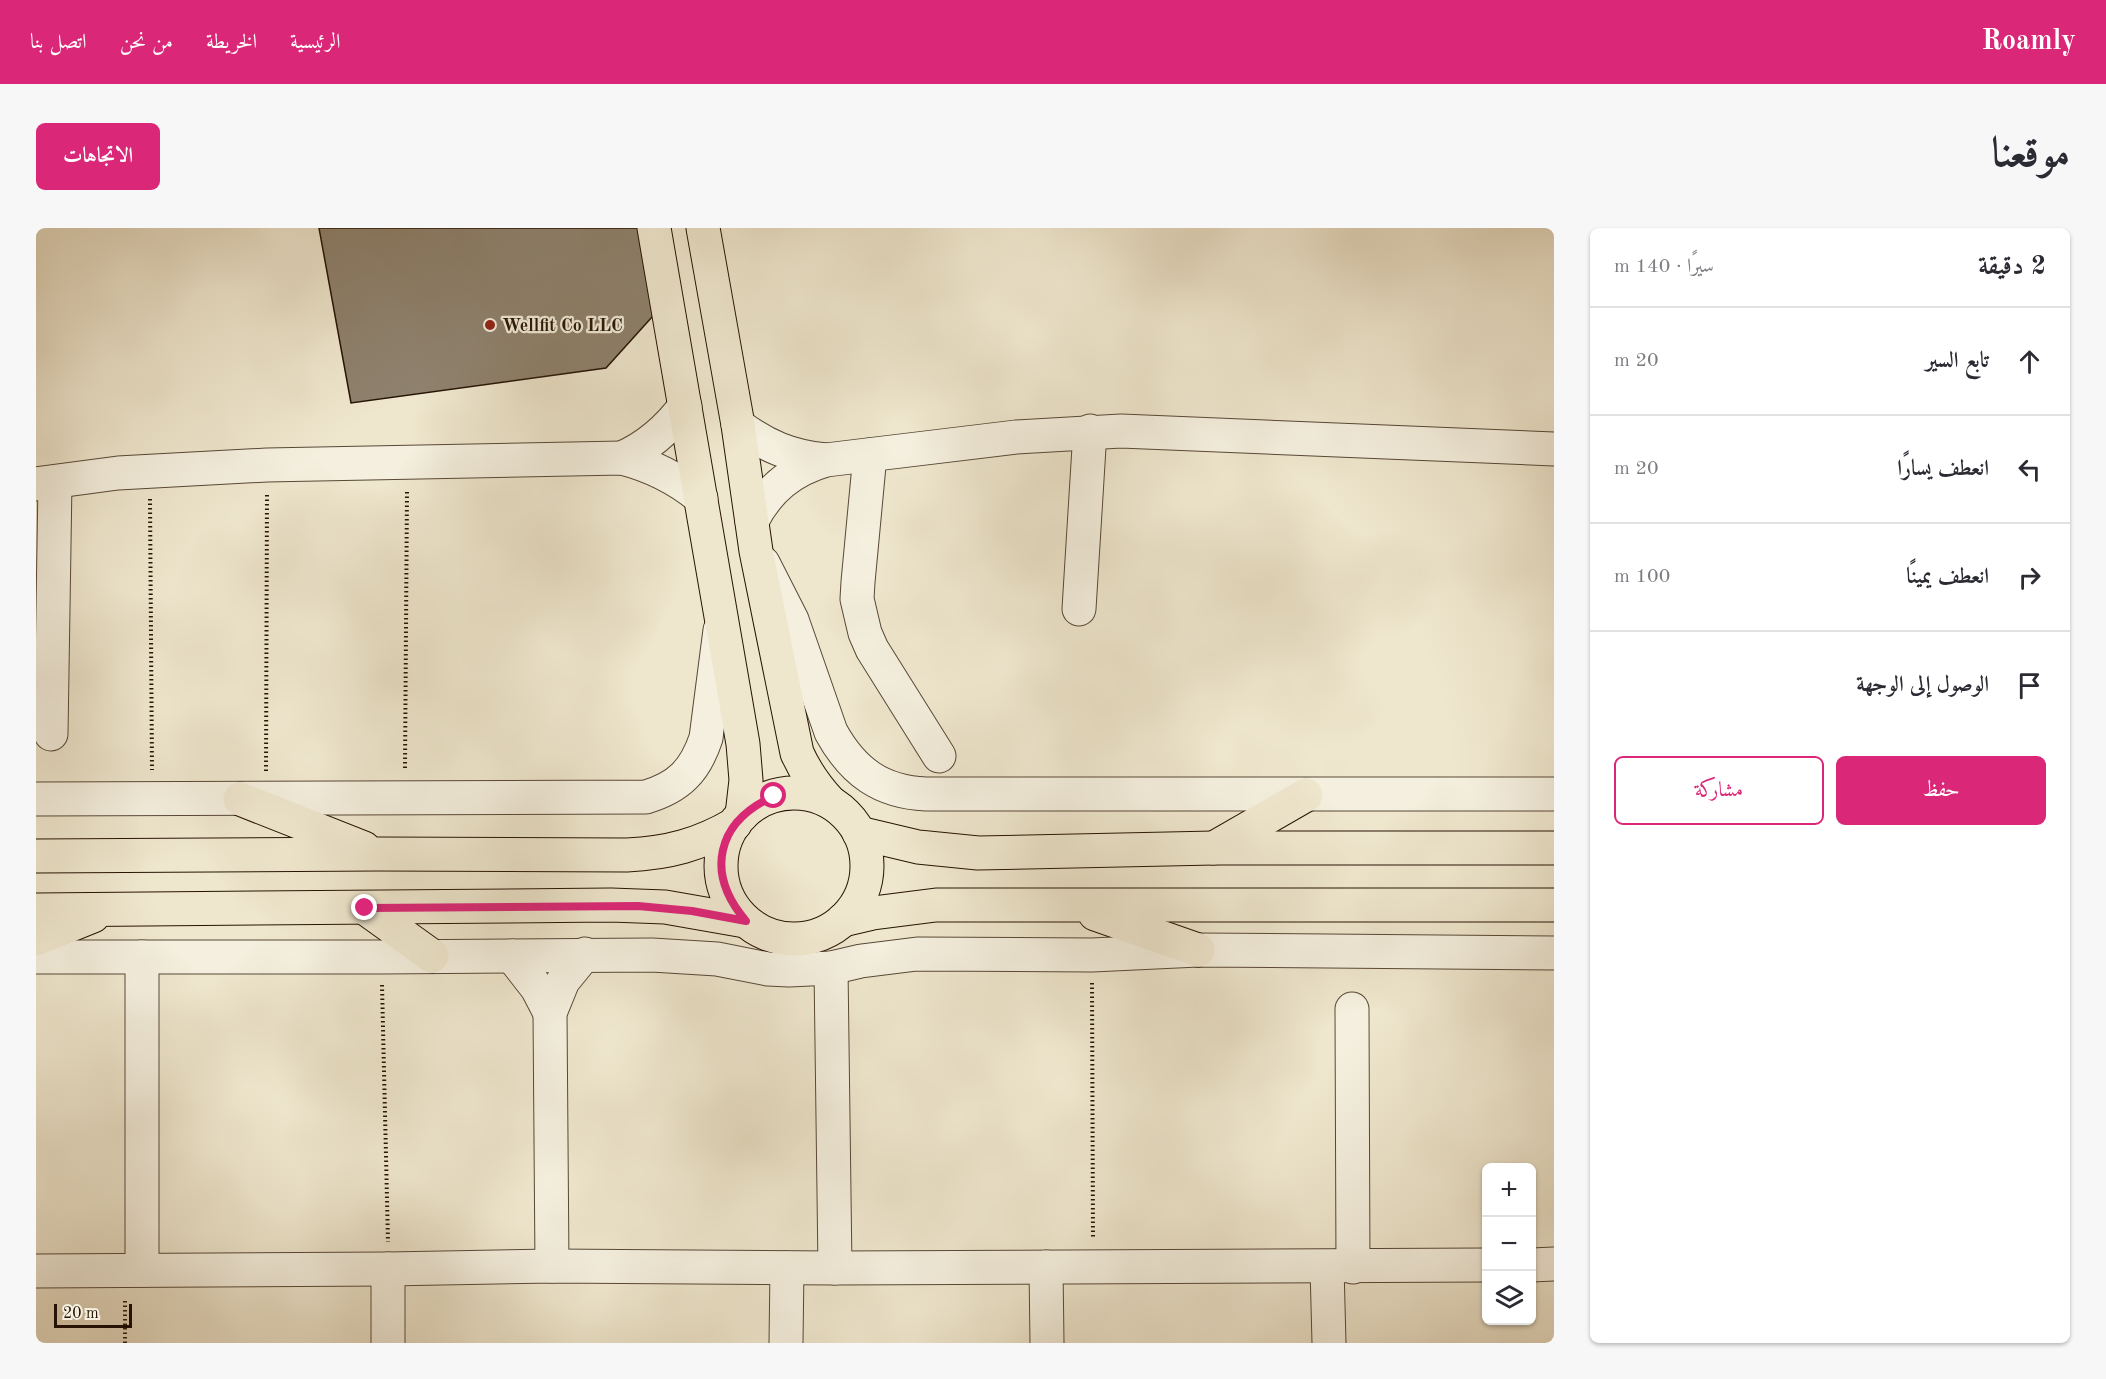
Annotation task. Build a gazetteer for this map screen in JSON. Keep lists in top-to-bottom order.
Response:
{
  "places": ["Wellfit Co LLC"],
  "scale_bar": "20 m",
  "page": {
    "header": "Roamly",
    "nav": [
      "الرئيسية",
      "الخريطة",
      "من نحن",
      "اتصل بنا"
    ],
    "title": "موقعنا",
    "buttons": [
      "الاتجاهات",
      ["حفظ", "مشاركة"]
    ],
    "heading": ["2 دقيقة", "سيرًا · 140 m"],
    "list": [
      ["تابع السير", "20 m"],
      ["انعطف يسارًا", "20 m"],
      ["انعطف يمينًا", "100 m"],
      "الوصول إلى الوجهة"
    ],
    "map_buttons": ["+", "−"],
    "scale": "20 m"
  }
}
